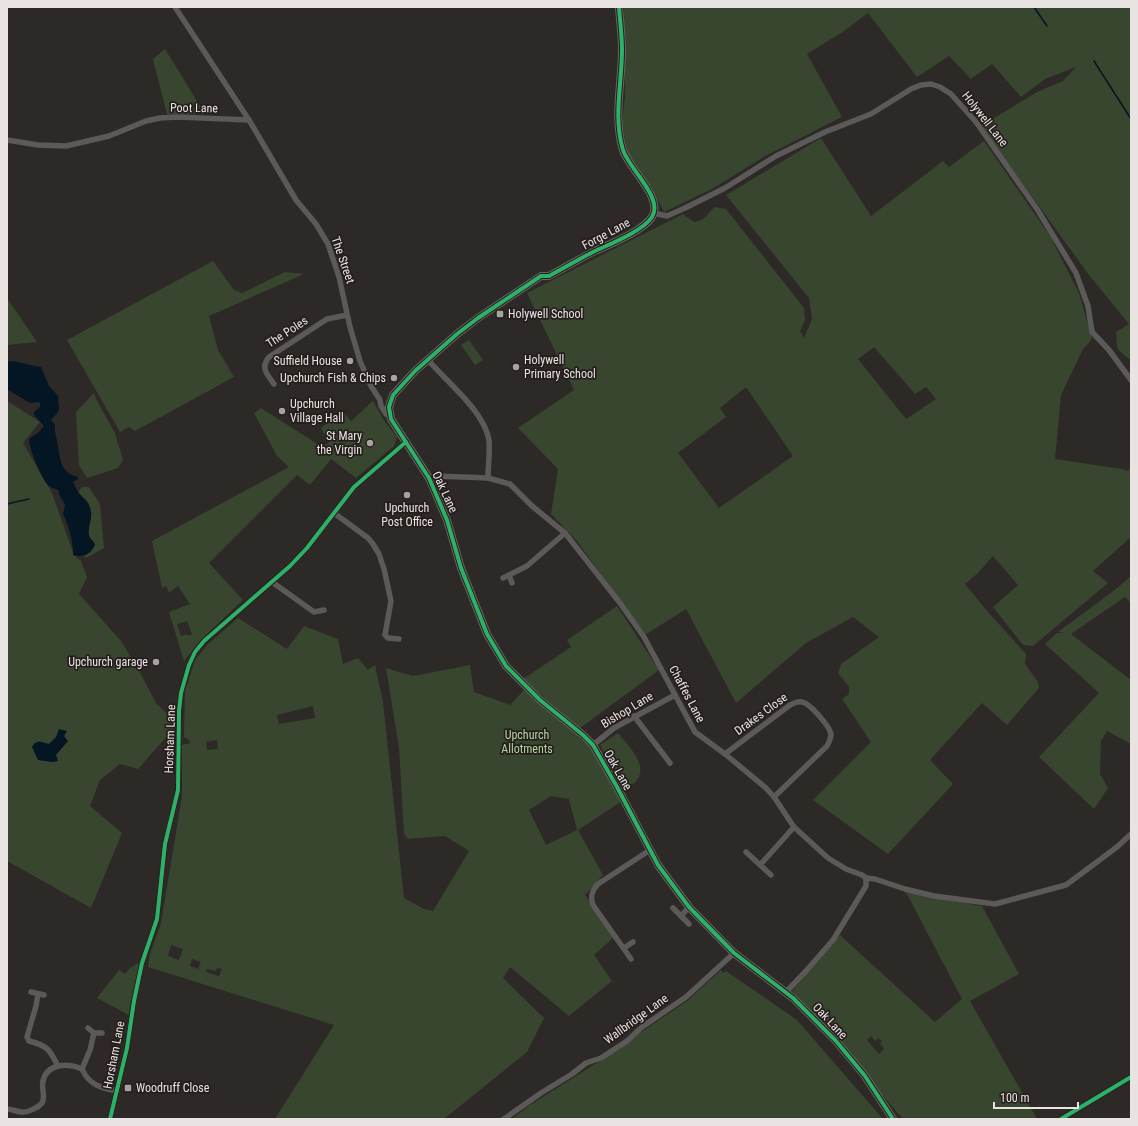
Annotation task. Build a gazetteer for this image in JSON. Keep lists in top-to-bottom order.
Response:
{
  "streets": {
    "street": [
      "Poot Lane",
      "Holywell Lane",
      "Forge Lane",
      "The Street",
      "The Poles",
      "Oak Lane",
      "Chaffes Lane",
      "Bishop Lane",
      "Drakes Close",
      "Horsham Lane",
      "Wallbridge Lane"
    ]
  },
  "crossings": [
    ["Poot Lane", "The Street"],
    ["Holywell Lane", "Forge Lane"],
    ["The Street", "The Poles"],
    ["The Street", "Oak Lane"],
    ["Oak Lane", "Chaffes Lane"],
    ["Oak Lane", "Bishop Lane"],
    ["Oak Lane", "Horsham Lane"],
    ["Oak Lane", "Wallbridge Lane"],
    ["Chaffes Lane", "Bishop Lane"],
    ["Chaffes Lane", "Drakes Close"]
  ],
  "parks": ["Upchurch Allotments"],
  "places": {
    "transit": ["Holywell School", "Woodruff Close"],
    "other": [
      "Suffield House",
      "Holywell Primary School",
      "Upchurch Fish & Chips",
      "Upchurch Village Hall",
      "St Mary the Virgin",
      "Upchurch Post Office",
      "Upchurch garage"
    ]
  },
  "scale_bar": "100 m"
}
